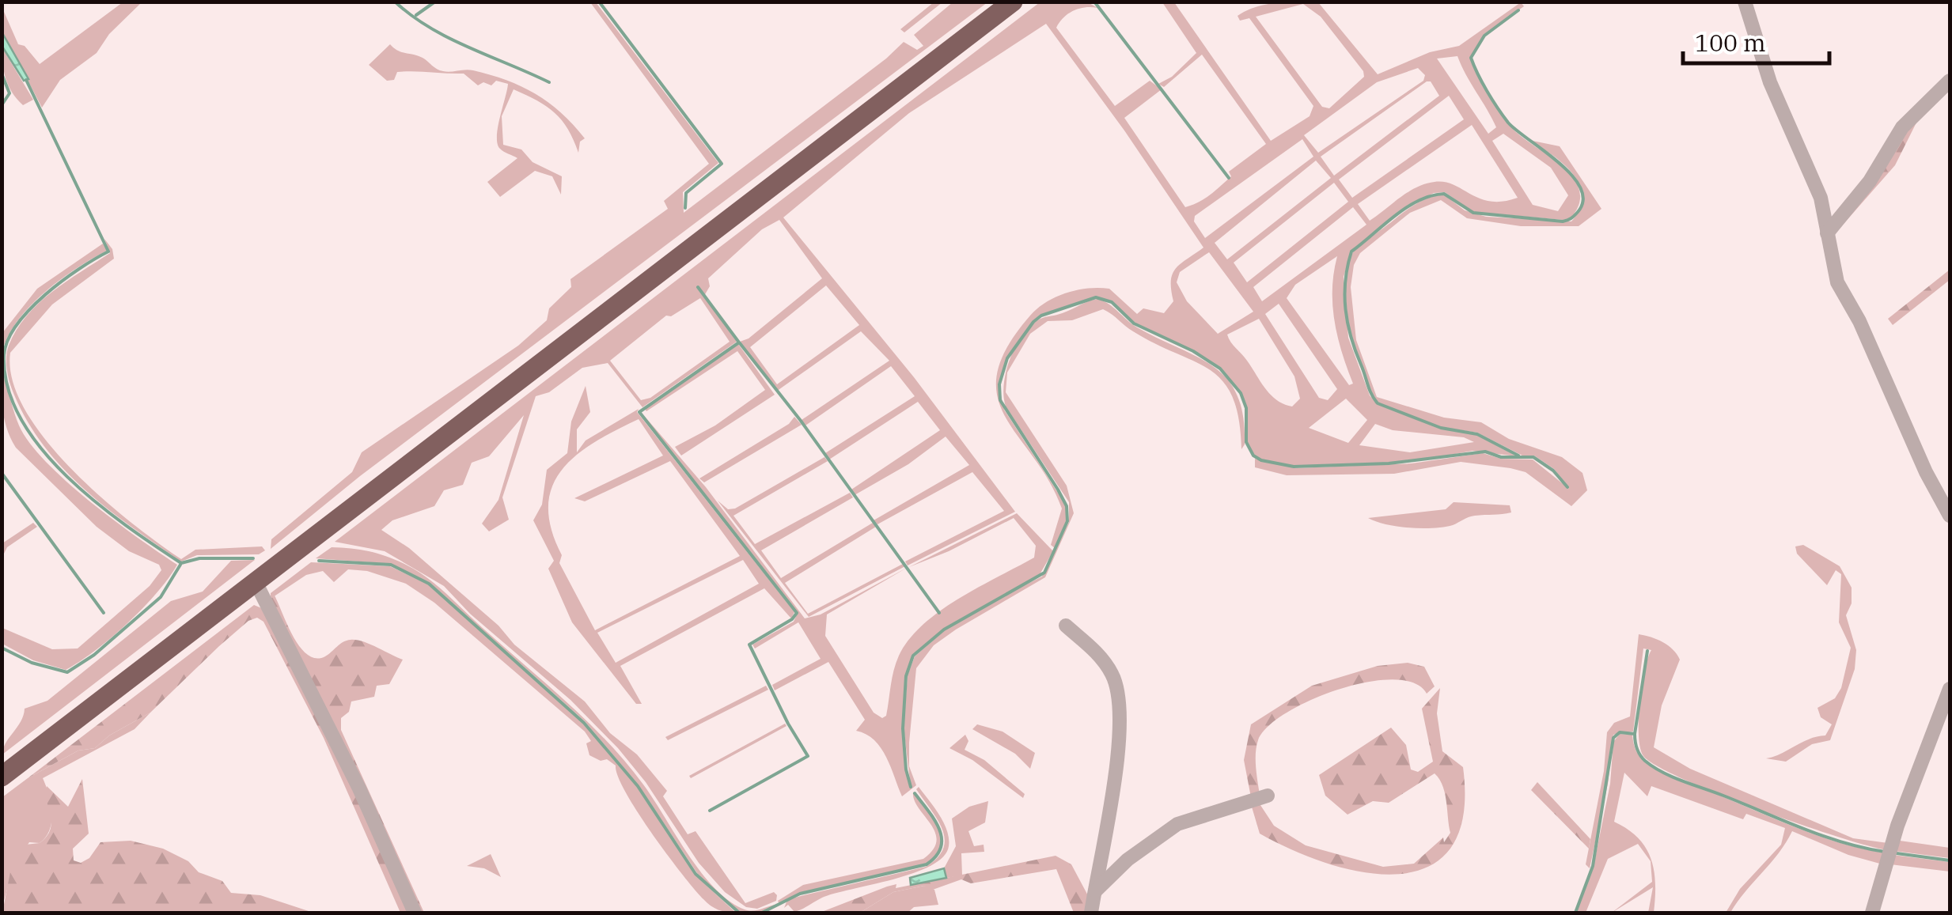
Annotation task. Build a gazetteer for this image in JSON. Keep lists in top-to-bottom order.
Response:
{
  "scale_bar": "100 m"
}
